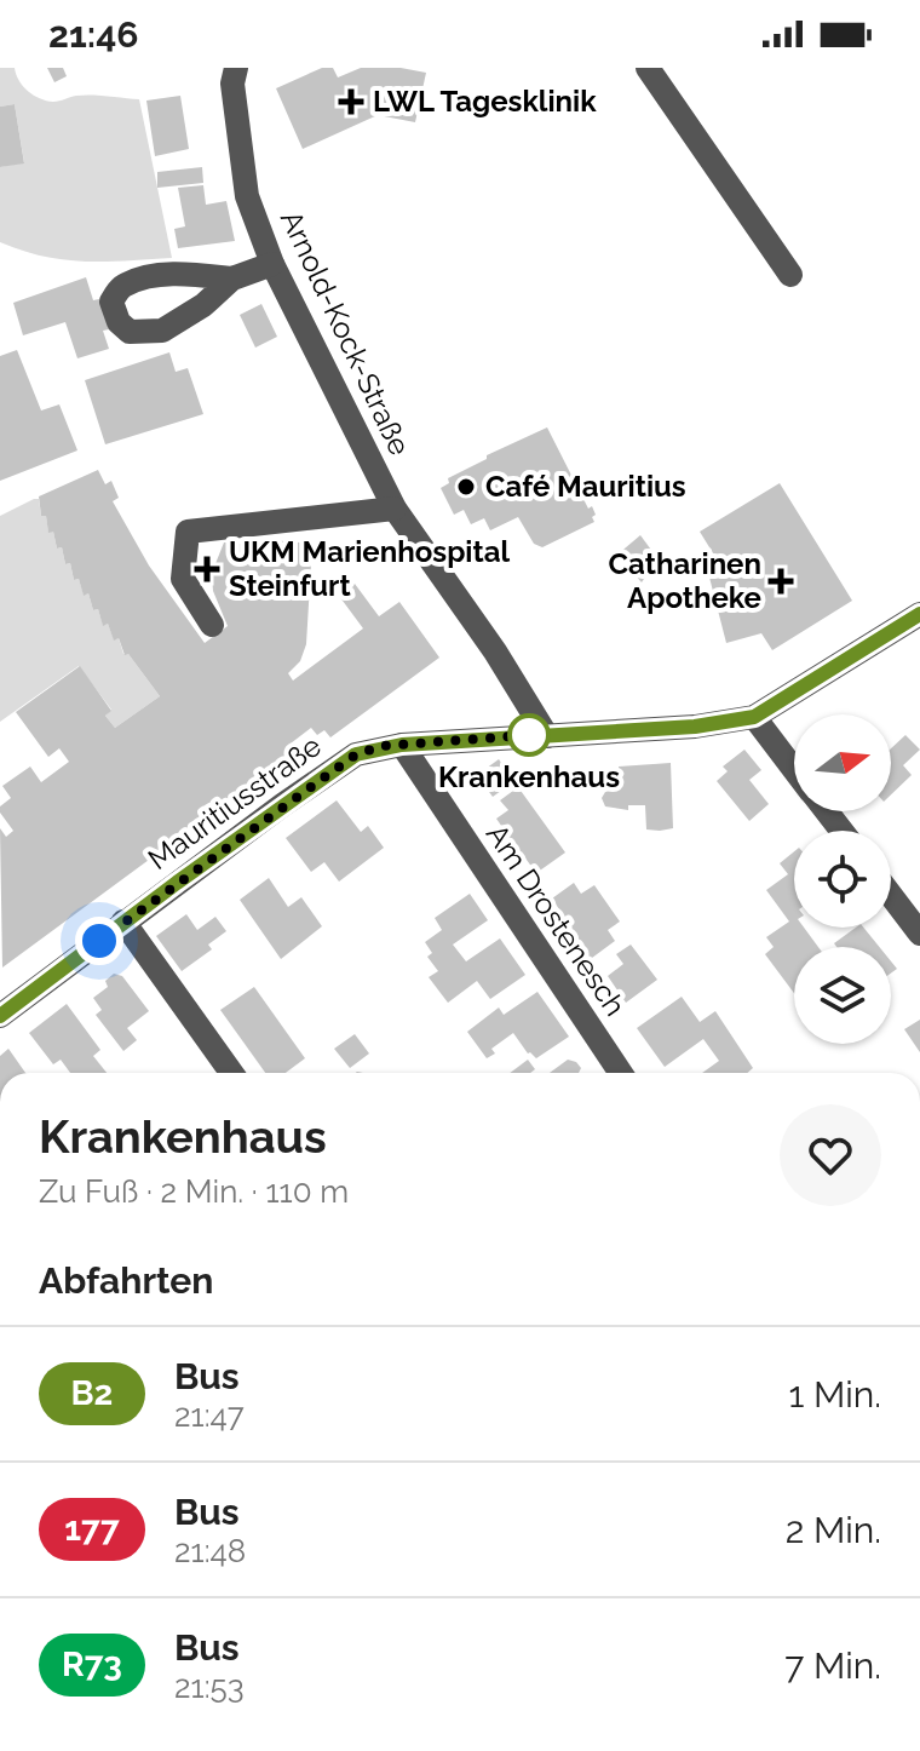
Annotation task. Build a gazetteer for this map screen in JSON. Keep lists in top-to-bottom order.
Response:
{
  "streets": {
    "street": ["Arnold-Kock-Straße", "Mauritiusstraße", "Am Drostenesch"]
  },
  "crossings": [
    ["Arnold-Kock-Straße", "Mauritiusstraße"],
    ["Mauritiusstraße", "Am Drostenesch"]
  ],
  "places": {
    "health": ["LWL Tagesklinik", "UKM Marienhospital Steinfurt", "Catharinen Apotheke"],
    "other": ["Café Mauritius", "Krankenhaus"]
  },
  "lines": ["bus line B2"],
  "north": "right",
  "page": {
    "status": "21:46",
    "heading": [
      ["Krankenhaus", "Zu Fuß · 2 Min. · 110 m"],
      "Abfahrten"
    ],
    "list": [
      {
        "mark": "B2",
        "name": "Bus",
        "note": "21:47",
        "value": "1 Min."
      },
      {
        "mark": "177",
        "name": "Bus",
        "note": "21:48",
        "value": "2 Min."
      },
      {
        "mark": "R73",
        "name": "Bus",
        "note": "21:53",
        "value": "7 Min."
      }
    ]
  }
}
